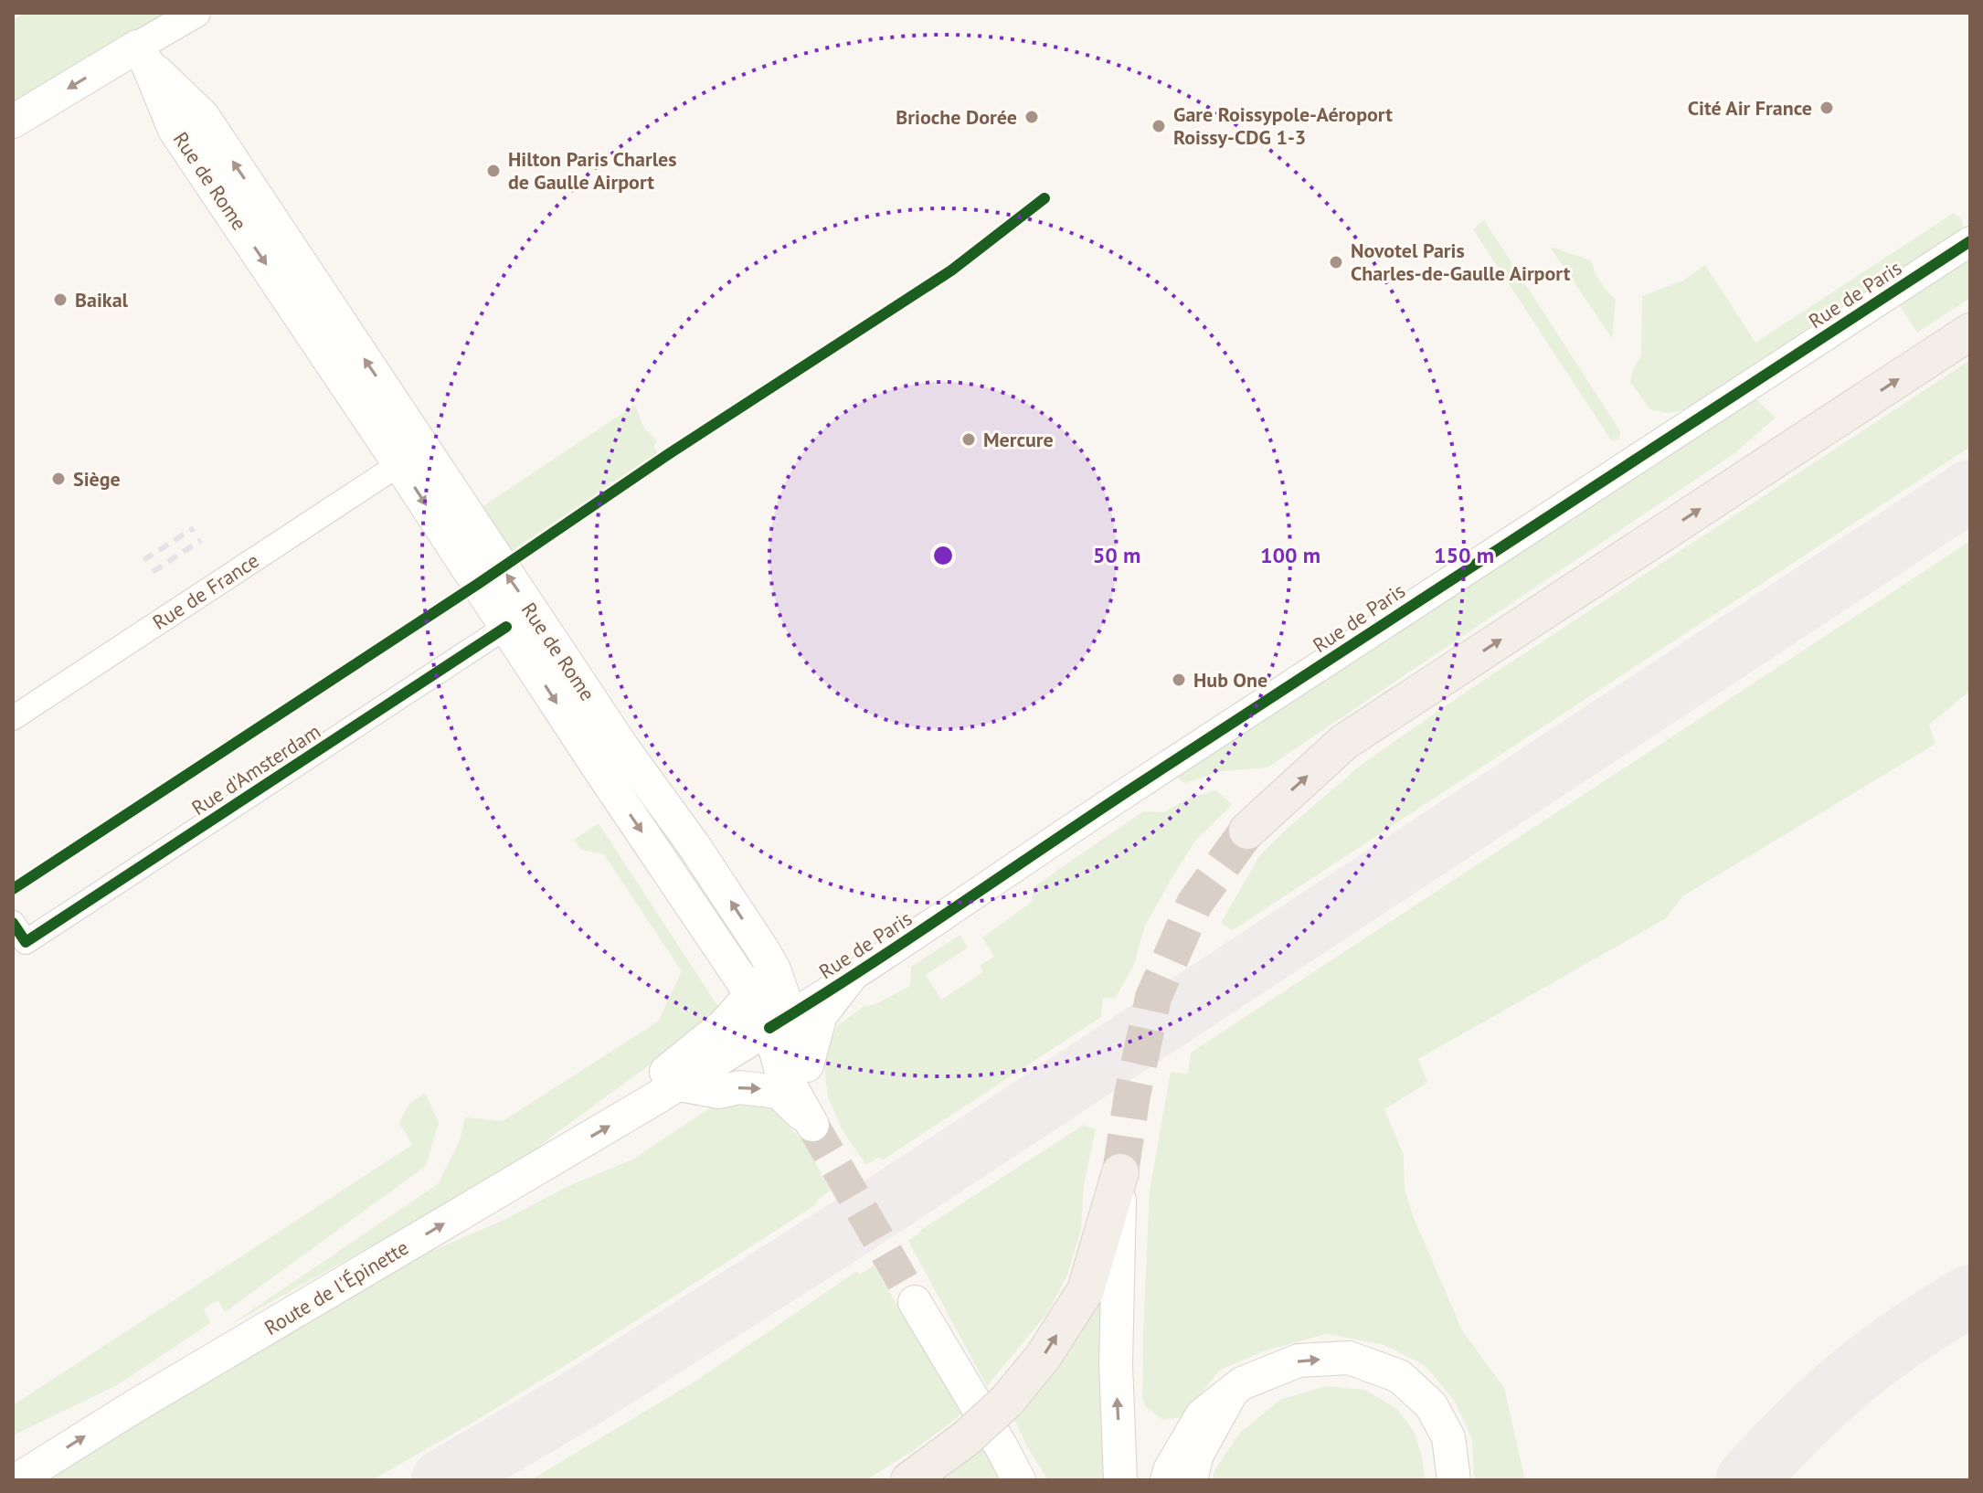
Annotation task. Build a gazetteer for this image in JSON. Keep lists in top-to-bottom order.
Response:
{
  "streets": {
    "main road": ["Rue de Rome", "Rue de Paris", "Route de l'Épinette"],
    "street": ["Rue de France", "Rue d'Amsterdam"]
  },
  "crossings": [
    ["Rue de Rome", "Rue de Paris"],
    ["Rue de Rome", "Rue de France"],
    ["Rue de Rome", "Rue d'Amsterdam"],
    ["Rue de Rome", "Route de l'Épinette"],
    ["Rue de Paris", "Route de l'Épinette"]
  ],
  "one_way": ["Route de l'Épinette"],
  "places": [
    "Cité Air France",
    "Brioche Dorée",
    "Gare Roissypole-Aéroport Roissy-CDG 1-3",
    "Hilton Paris Charles de Gaulle Airport",
    "Novotel Paris Charles-de-Gaulle Airport",
    "Baikal",
    "Mercure",
    "Siège",
    "Hub One"
  ],
  "rings": ["50 m", "100 m", "150 m"]
}
